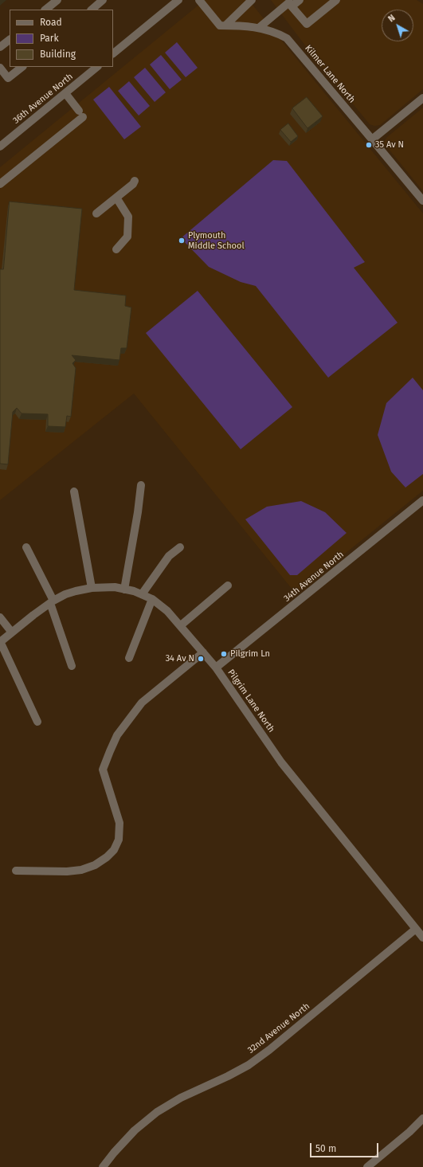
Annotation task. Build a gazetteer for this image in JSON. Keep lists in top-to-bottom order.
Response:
{
  "streets": {
    "street": [
      "Kilmer Lane North",
      "36th Avenue North",
      "34th Avenue North",
      "Pilgrim Lane North",
      "32nd Avenue North"
    ]
  },
  "crossings": [
    ["34th Avenue North", "Pilgrim Lane North"],
    ["Pilgrim Lane North", "32nd Avenue North"]
  ],
  "places": [
    "35 Av N",
    "Plymouth Middle School",
    "Pilgrim Ln",
    "34 Av N"
  ],
  "legend": ["Road", "Park", "Building"],
  "scale_bar": "50 m",
  "north": "top left"
}
